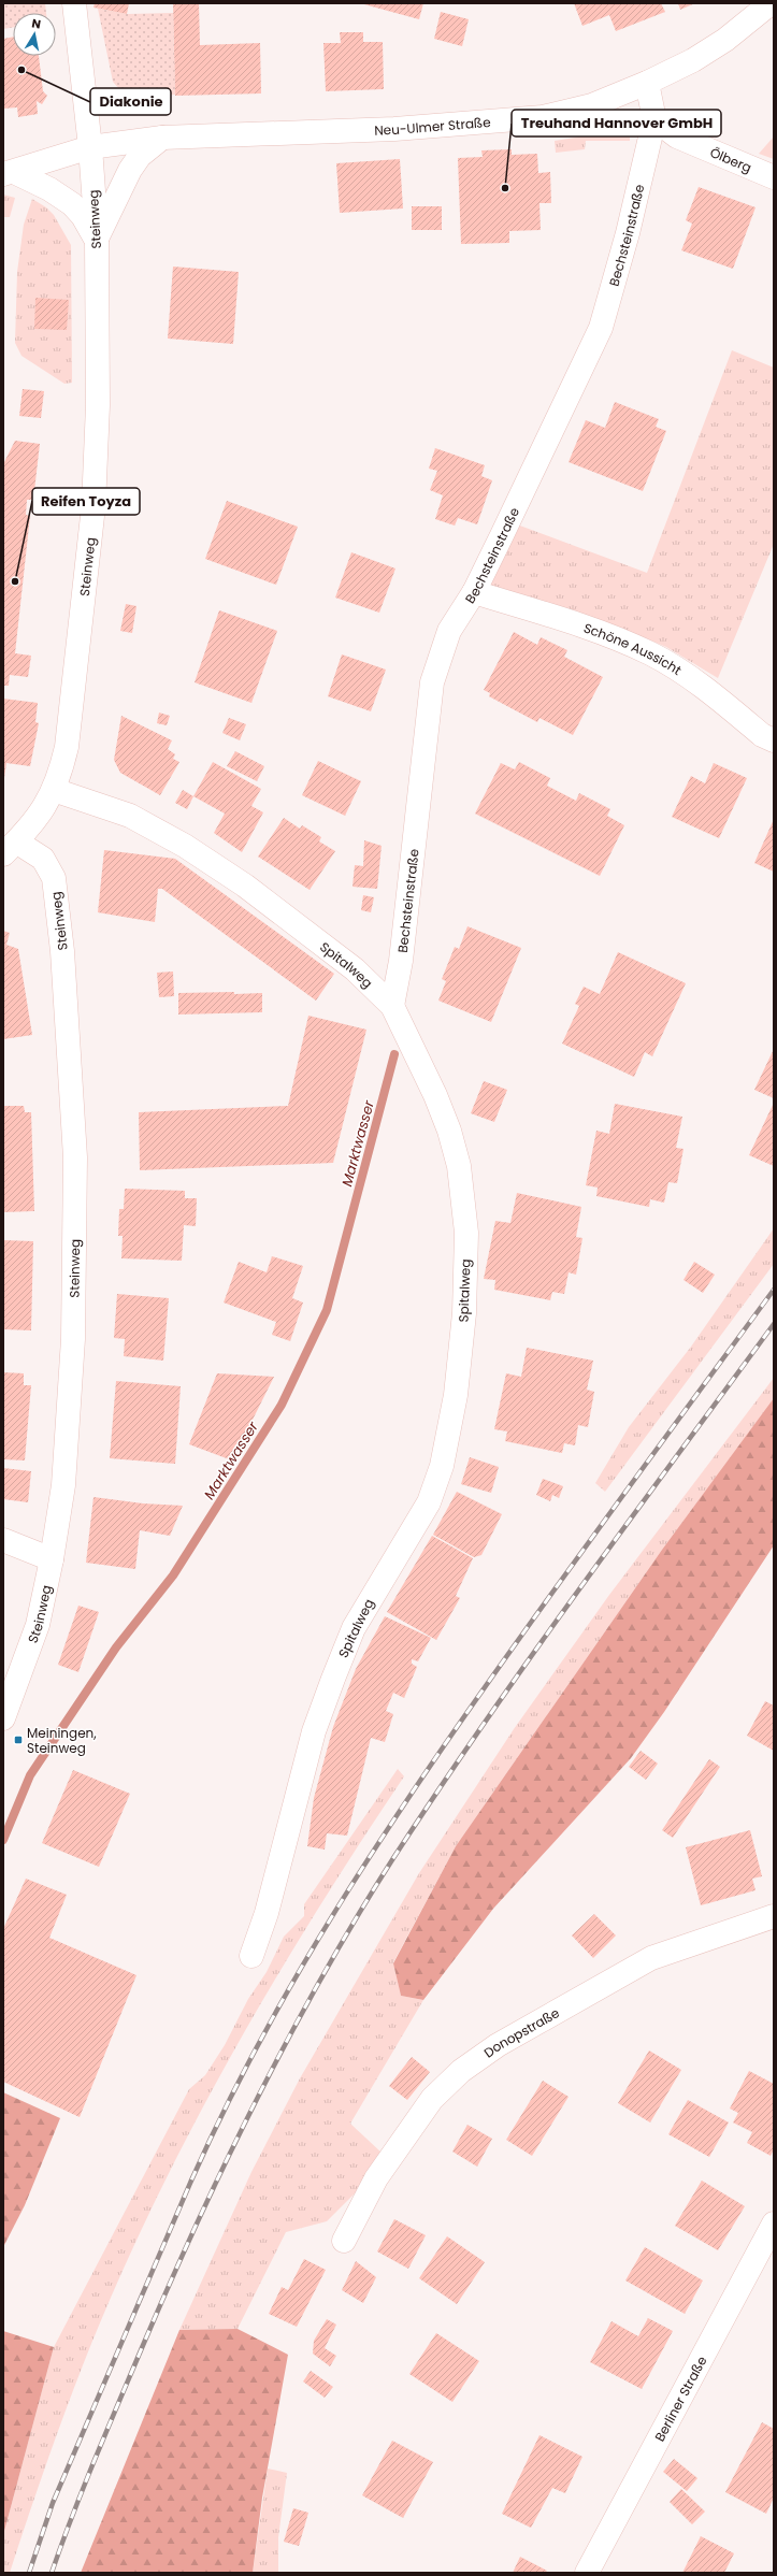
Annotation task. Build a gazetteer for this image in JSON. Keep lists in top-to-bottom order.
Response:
{
  "streets": {
    "street": [
      "Neu-Ulmer Straße",
      "Ölberg",
      "Steinweg",
      "Bechsteinstraße",
      "Schöne Aussicht",
      "Spitalweg",
      "Donopstraße",
      "Berliner Straße"
    ]
  },
  "crossings": [
    ["Neu-Ulmer Straße", "Steinweg"],
    ["Ölberg", "Bechsteinstraße"],
    ["Steinweg", "Spitalweg"],
    ["Bechsteinstraße", "Schöne Aussicht"],
    ["Bechsteinstraße", "Spitalweg"]
  ],
  "water": ["Marktwasser"],
  "places": {
    "other": ["Diakonie", "Treuhand Hannover GmbH", "Reifen Toyza"],
    "transit": ["Meiningen, Steinweg"]
  },
  "north": "top"
}
